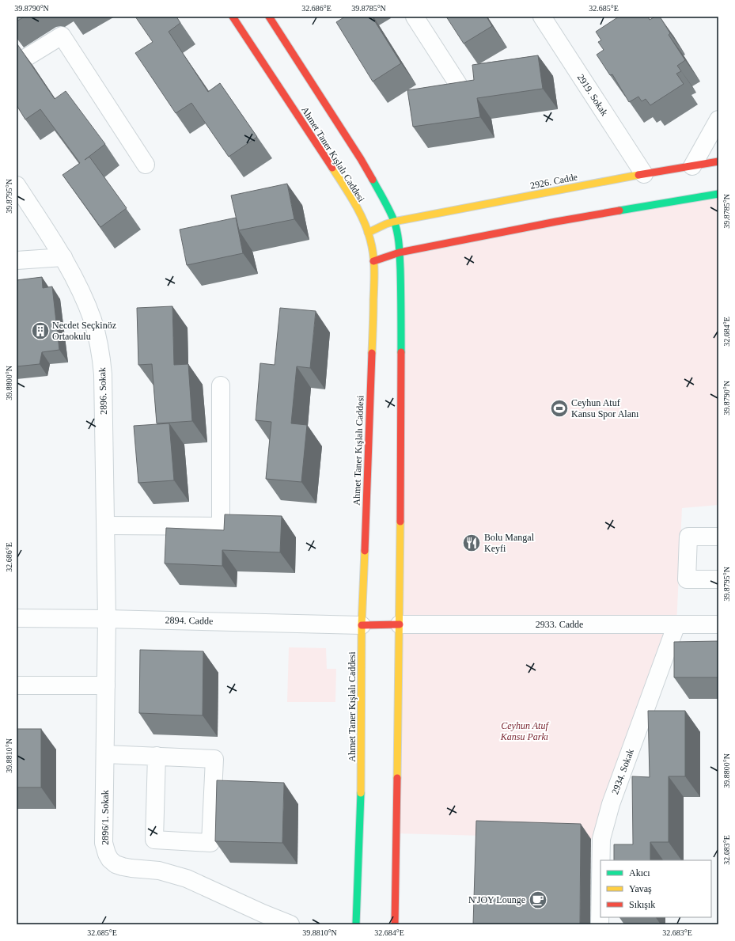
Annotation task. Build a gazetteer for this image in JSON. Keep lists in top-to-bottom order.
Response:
{
  "streets": {
    "street": [
      "2919. Sokak",
      "Ahmet Taner Kışlalı Caddesi",
      "2926. Cadde",
      "2896. Sokak",
      "2894. Cadde",
      "2933. Cadde",
      "2934. Sokak",
      "2896/1. Sokak"
    ]
  },
  "crossings": [
    ["2919. Sokak", "2926. Cadde"],
    ["Ahmet Taner Kışlalı Caddesi", "2926. Cadde"],
    ["Ahmet Taner Kışlalı Caddesi", "2894. Cadde"],
    ["Ahmet Taner Kışlalı Caddesi", "2933. Cadde"],
    ["2896. Sokak", "2894. Cadde"],
    ["2896. Sokak", "2896/1. Sokak"],
    ["2894. Cadde", "2896/1. Sokak"],
    ["2933. Cadde", "2934. Sokak"]
  ],
  "parks": ["Ceyhun Atuf Kansu Parkı"],
  "places": {
    "building": ["Necdet Seçkinöz Ortaokulu"],
    "sports": ["Ceyhun Atuf Kansu Spor Alanı"],
    "restaurant": ["Bolu Mangal Keyfi"],
    "cafe": ["N'JOY Lounge"]
  },
  "legend": ["Akıcı", "Yavaş", "Sıkışık"],
  "coordinates": [
    "39.8790°N",
    "32.686°E",
    "39.8785°N",
    "32.685°E",
    "39.8795°N",
    "32.684°E",
    "39.8800°N",
    "39.8810°N",
    "32.683°E"
  ]
}
